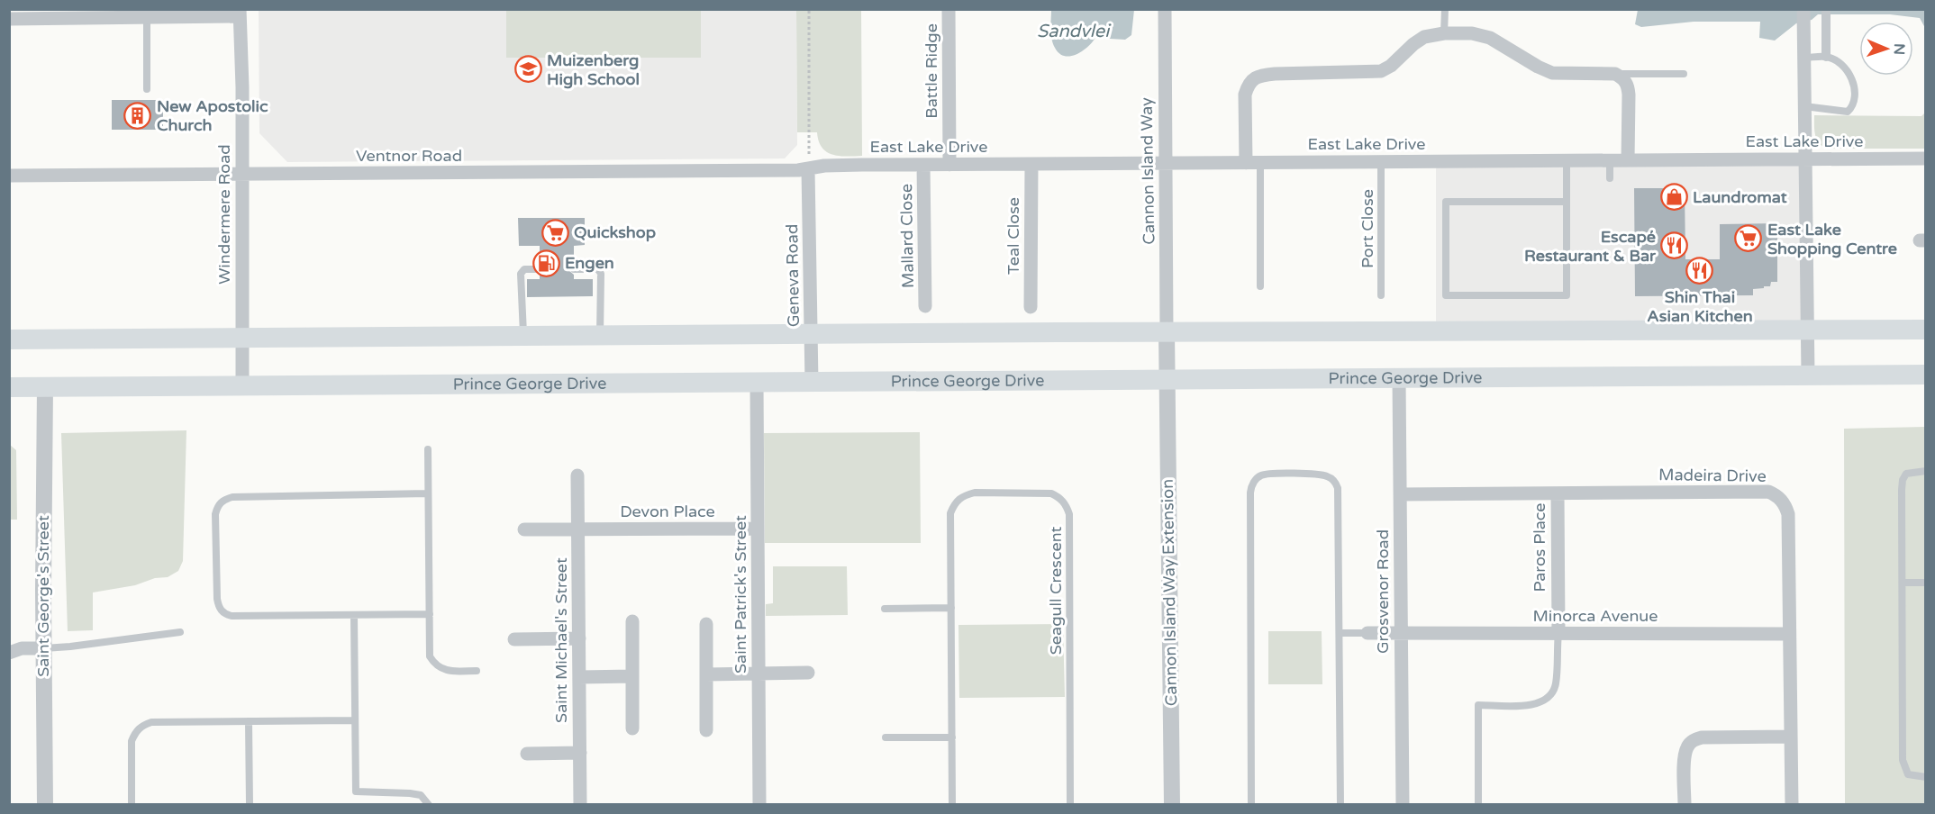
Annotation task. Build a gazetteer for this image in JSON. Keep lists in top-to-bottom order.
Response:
{
  "streets": {
    "main road": ["Prince George Drive"],
    "street": [
      "Battle Ridge",
      "East Lake Drive",
      "Ventnor Road",
      "Cannon Island Way",
      "Windermere Road",
      "Mallard Close",
      "Teal Close",
      "Geneva Road",
      "Madeira Drive",
      "Devon Place",
      "Paros Place",
      "Grosvenor Road",
      "Cannon Island Way Extension",
      "Saint Patrick's Street",
      "Saint George's Street",
      "Minorca Avenue",
      "Saint Michael's Street"
    ],
    "lane": ["Port Close", "Seagull Crescent"]
  },
  "crossings": [
    ["Battle Ridge", "East Lake Drive"],
    ["East Lake Drive", "Ventnor Road"],
    ["East Lake Drive", "Cannon Island Way"],
    ["East Lake Drive", "Port Close"],
    ["East Lake Drive", "Mallard Close"],
    ["East Lake Drive", "Teal Close"],
    ["East Lake Drive", "Geneva Road"],
    ["Ventnor Road", "Windermere Road"],
    ["Ventnor Road", "Geneva Road"],
    ["Cannon Island Way", "Cannon Island Way Extension"],
    ["Windermere Road", "Prince George Drive"],
    ["Geneva Road", "Prince George Drive"],
    ["Prince George Drive", "Grosvenor Road"],
    ["Prince George Drive", "Cannon Island Way Extension"],
    ["Prince George Drive", "Saint Patrick's Street"],
    ["Prince George Drive", "Saint George's Street"],
    ["Madeira Drive", "Paros Place"],
    ["Madeira Drive", "Grosvenor Road"],
    ["Madeira Drive", "Minorca Avenue"],
    ["Devon Place", "Saint Patrick's Street"],
    ["Devon Place", "Saint Michael's Street"],
    ["Paros Place", "Minorca Avenue"],
    ["Grosvenor Road", "Minorca Avenue"]
  ],
  "water": ["Sandvlei"],
  "places": {
    "school or university": ["Muizenberg High School"],
    "building": ["New Apostolic Church"],
    "shop": ["Laundromat"],
    "supermarket": ["Quickshop", "East Lake Shopping Centre"],
    "restaurant": ["Escapé Restaurant & Bar", "Shin Thai Asian Kitchen"],
    "fuel station": ["Engen"]
  },
  "north": "right"
}
